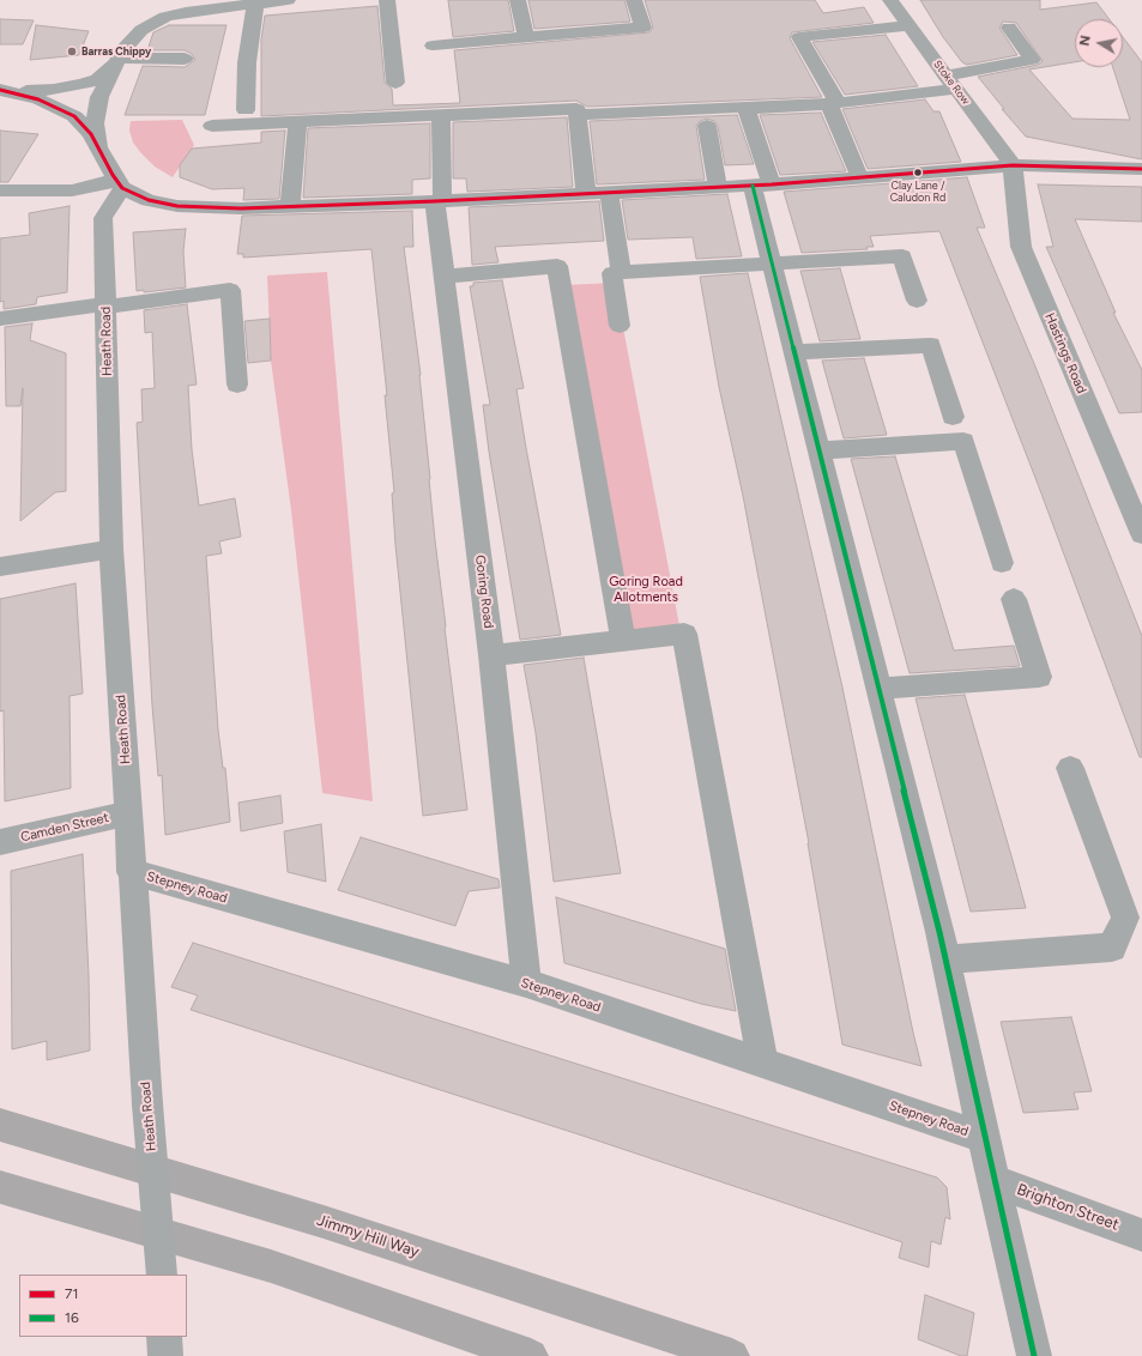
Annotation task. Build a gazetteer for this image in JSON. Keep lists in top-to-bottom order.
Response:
{
  "streets": {
    "highway": ["Jimmy Hill Way"],
    "street": [
      "Stoke Row",
      "Heath Road",
      "Hastings Road",
      "Goring Road",
      "Camden Street",
      "Stepney Road",
      "Brighton Street"
    ]
  },
  "crossings": [
    ["Stoke Row", "Hastings Road"],
    ["Heath Road", "Camden Street"],
    ["Heath Road", "Stepney Road"],
    ["Goring Road", "Stepney Road"]
  ],
  "parks": ["Goring Road Allotments"],
  "places": ["Barras Chippy", "Clay Lane / Caludon Rd"],
  "lines": ["transit line 71", "transit line 16"],
  "legend": ["71", "16"],
  "north": "left"
}
